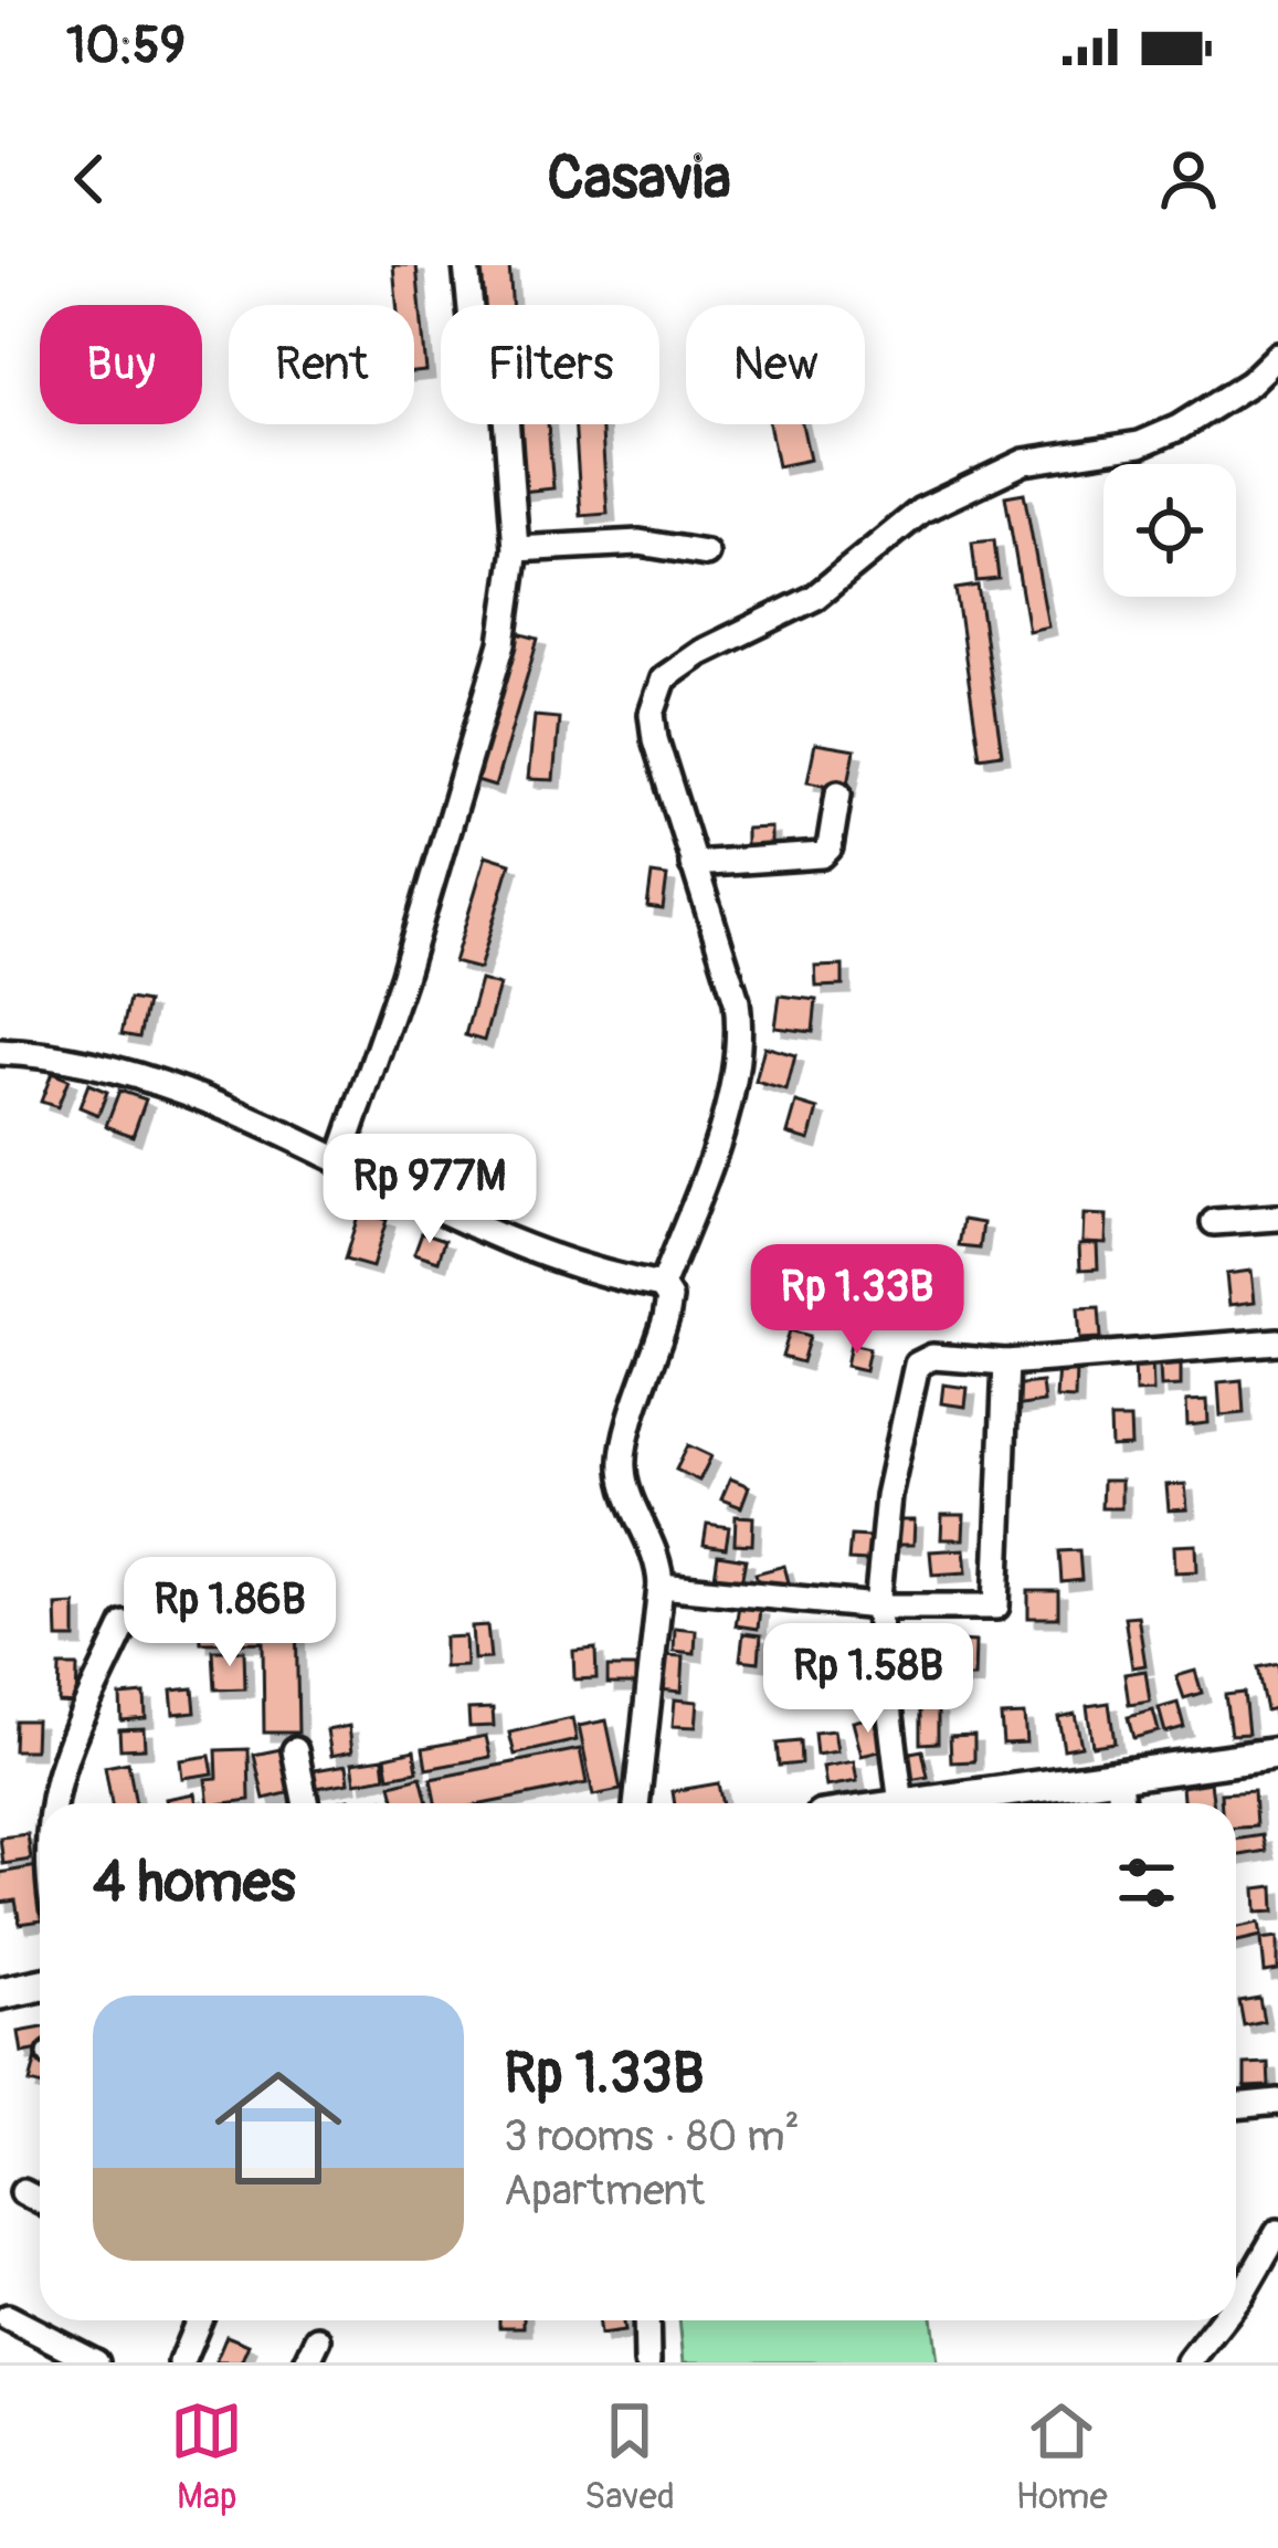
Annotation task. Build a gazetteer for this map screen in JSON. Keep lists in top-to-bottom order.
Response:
{
  "page": {
    "status": "10:59",
    "header": "Casavia",
    "chip": [
      "Buy",
      "Rent",
      "Filters",
      "New"
    ],
    "price": [
      "Rp 977M",
      "Rp 1.33B",
      "Rp 1.86B",
      "Rp 1.58B"
    ],
    "heading": "4 homes",
    "list": [
      {
        "name": "Rp 1.33B",
        "note": "3 rooms · 80 m² · Apartment"
      }
    ],
    "tabs": ["Map", "Saved", "Home"]
  }
}
